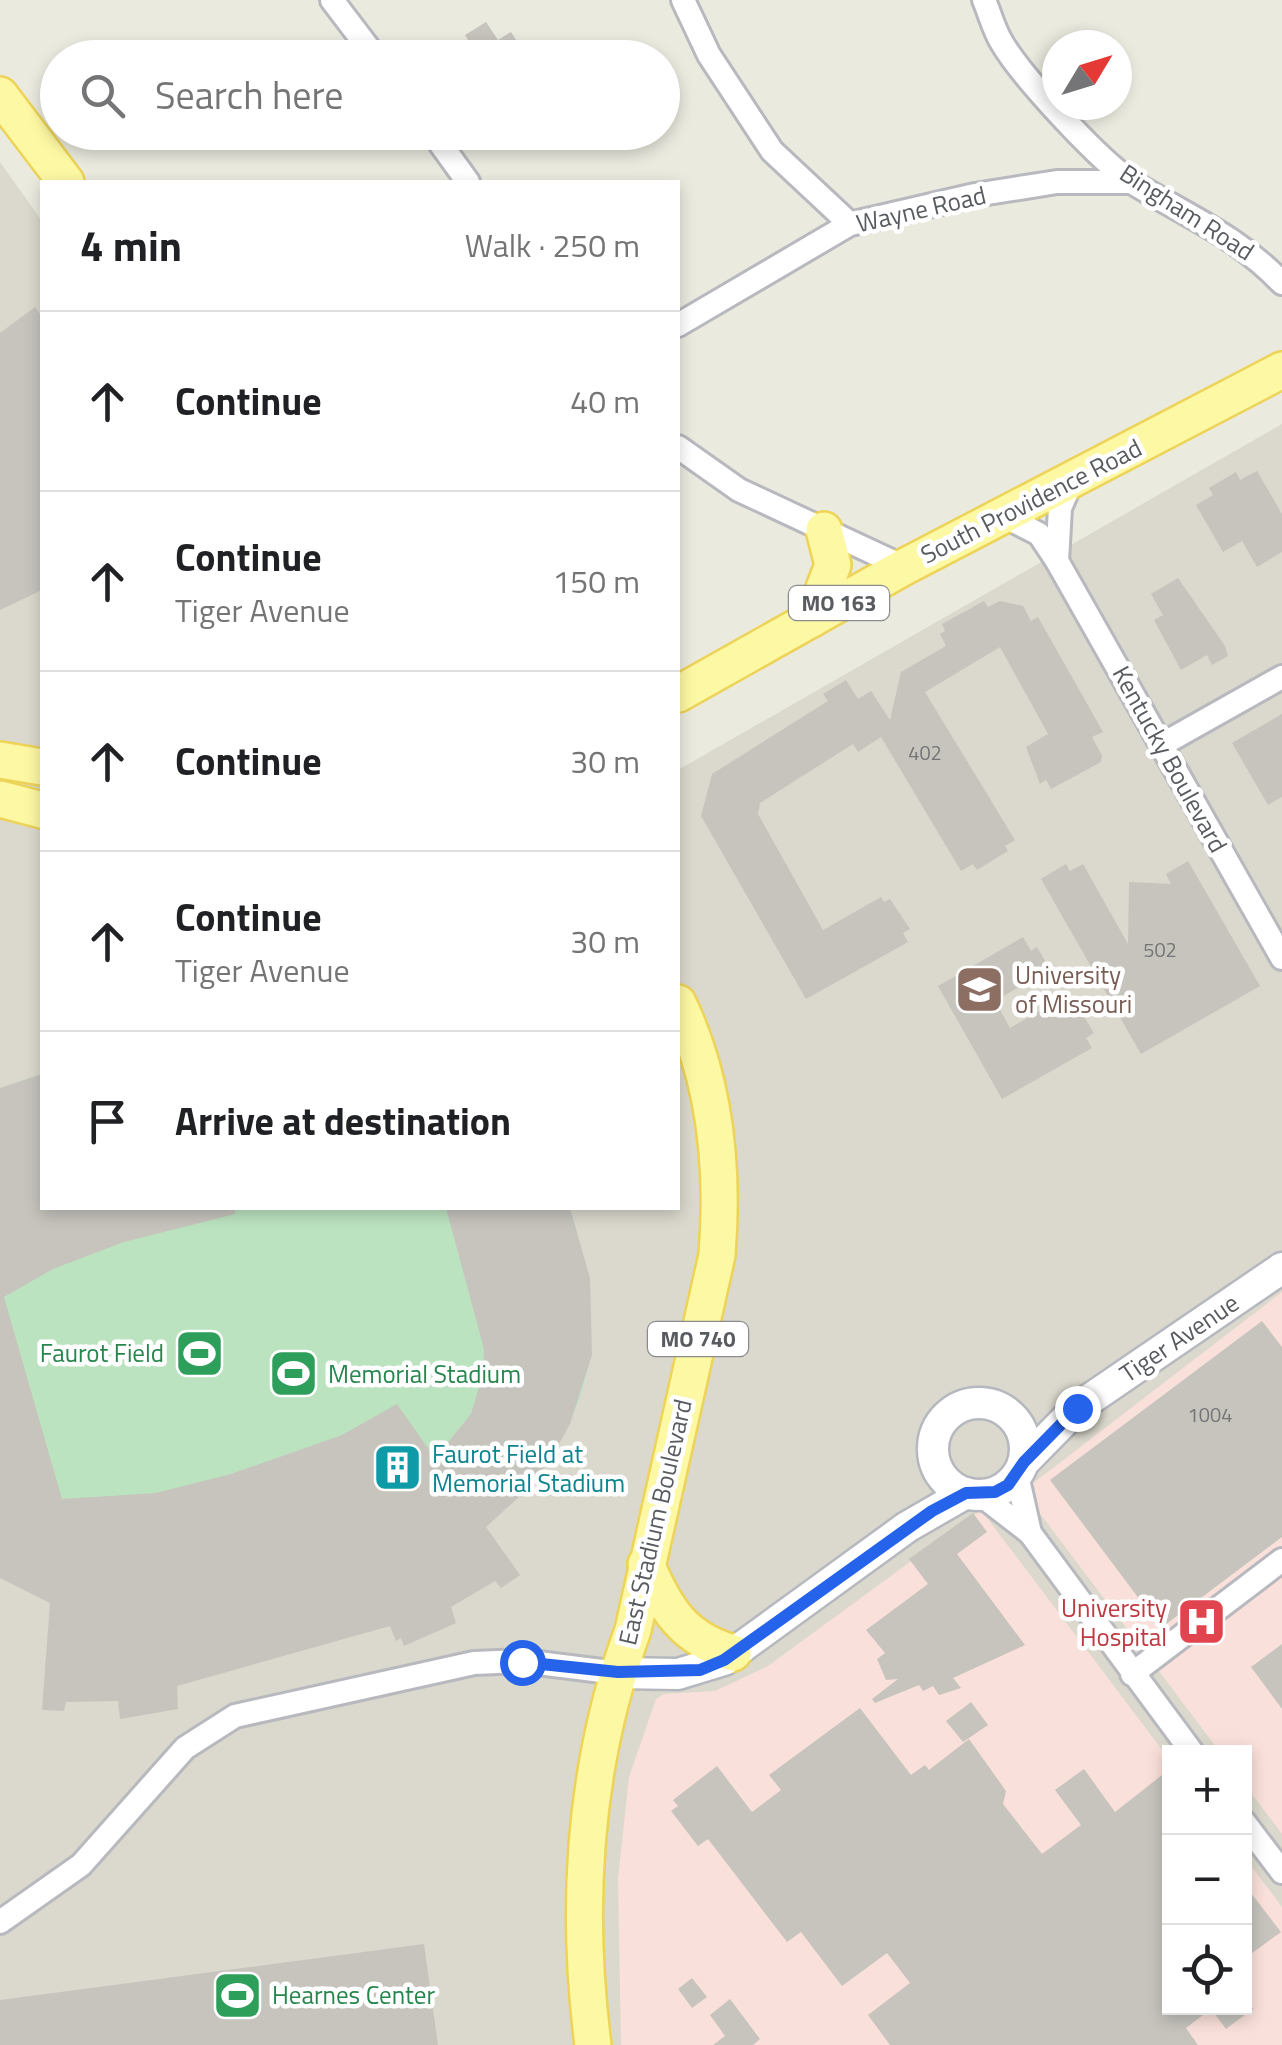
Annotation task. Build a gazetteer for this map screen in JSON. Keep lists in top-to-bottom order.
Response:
{
  "streets": {
    "main road": [
      "South Providence Road",
      "MO 163",
      "MO 740",
      "East Stadium Boulevard"
    ],
    "street": [
      "Wayne Road",
      "Bingham Road",
      "Kentucky Boulevard",
      "Tiger Avenue"
    ]
  },
  "crossings": [
    ["Wayne Road", "Bingham Road"],
    ["South Providence Road", "Kentucky Boulevard"]
  ],
  "places": {
    "school or university": ["University of Missouri"],
    "sports": ["Faurot Field", "Memorial Stadium", "Hearnes Center"],
    "building": ["Faurot Field at Memorial Stadium"],
    "hospital": ["University Hospital"]
  },
  "house_numbers": ["402", "502", "1004"],
  "north": "top right",
  "page": {
    "search": "Search here",
    "heading": ["4 min", "Walk · 250 m"],
    "list": [
      ["Continue", "40 m"],
      ["Continue", "Tiger Avenue", "150 m"],
      ["Continue", "30 m"],
      ["Continue", "Tiger Avenue", "30 m"],
      "Arrive at destination"
    ],
    "map_buttons": ["+", "−"]
  }
}
